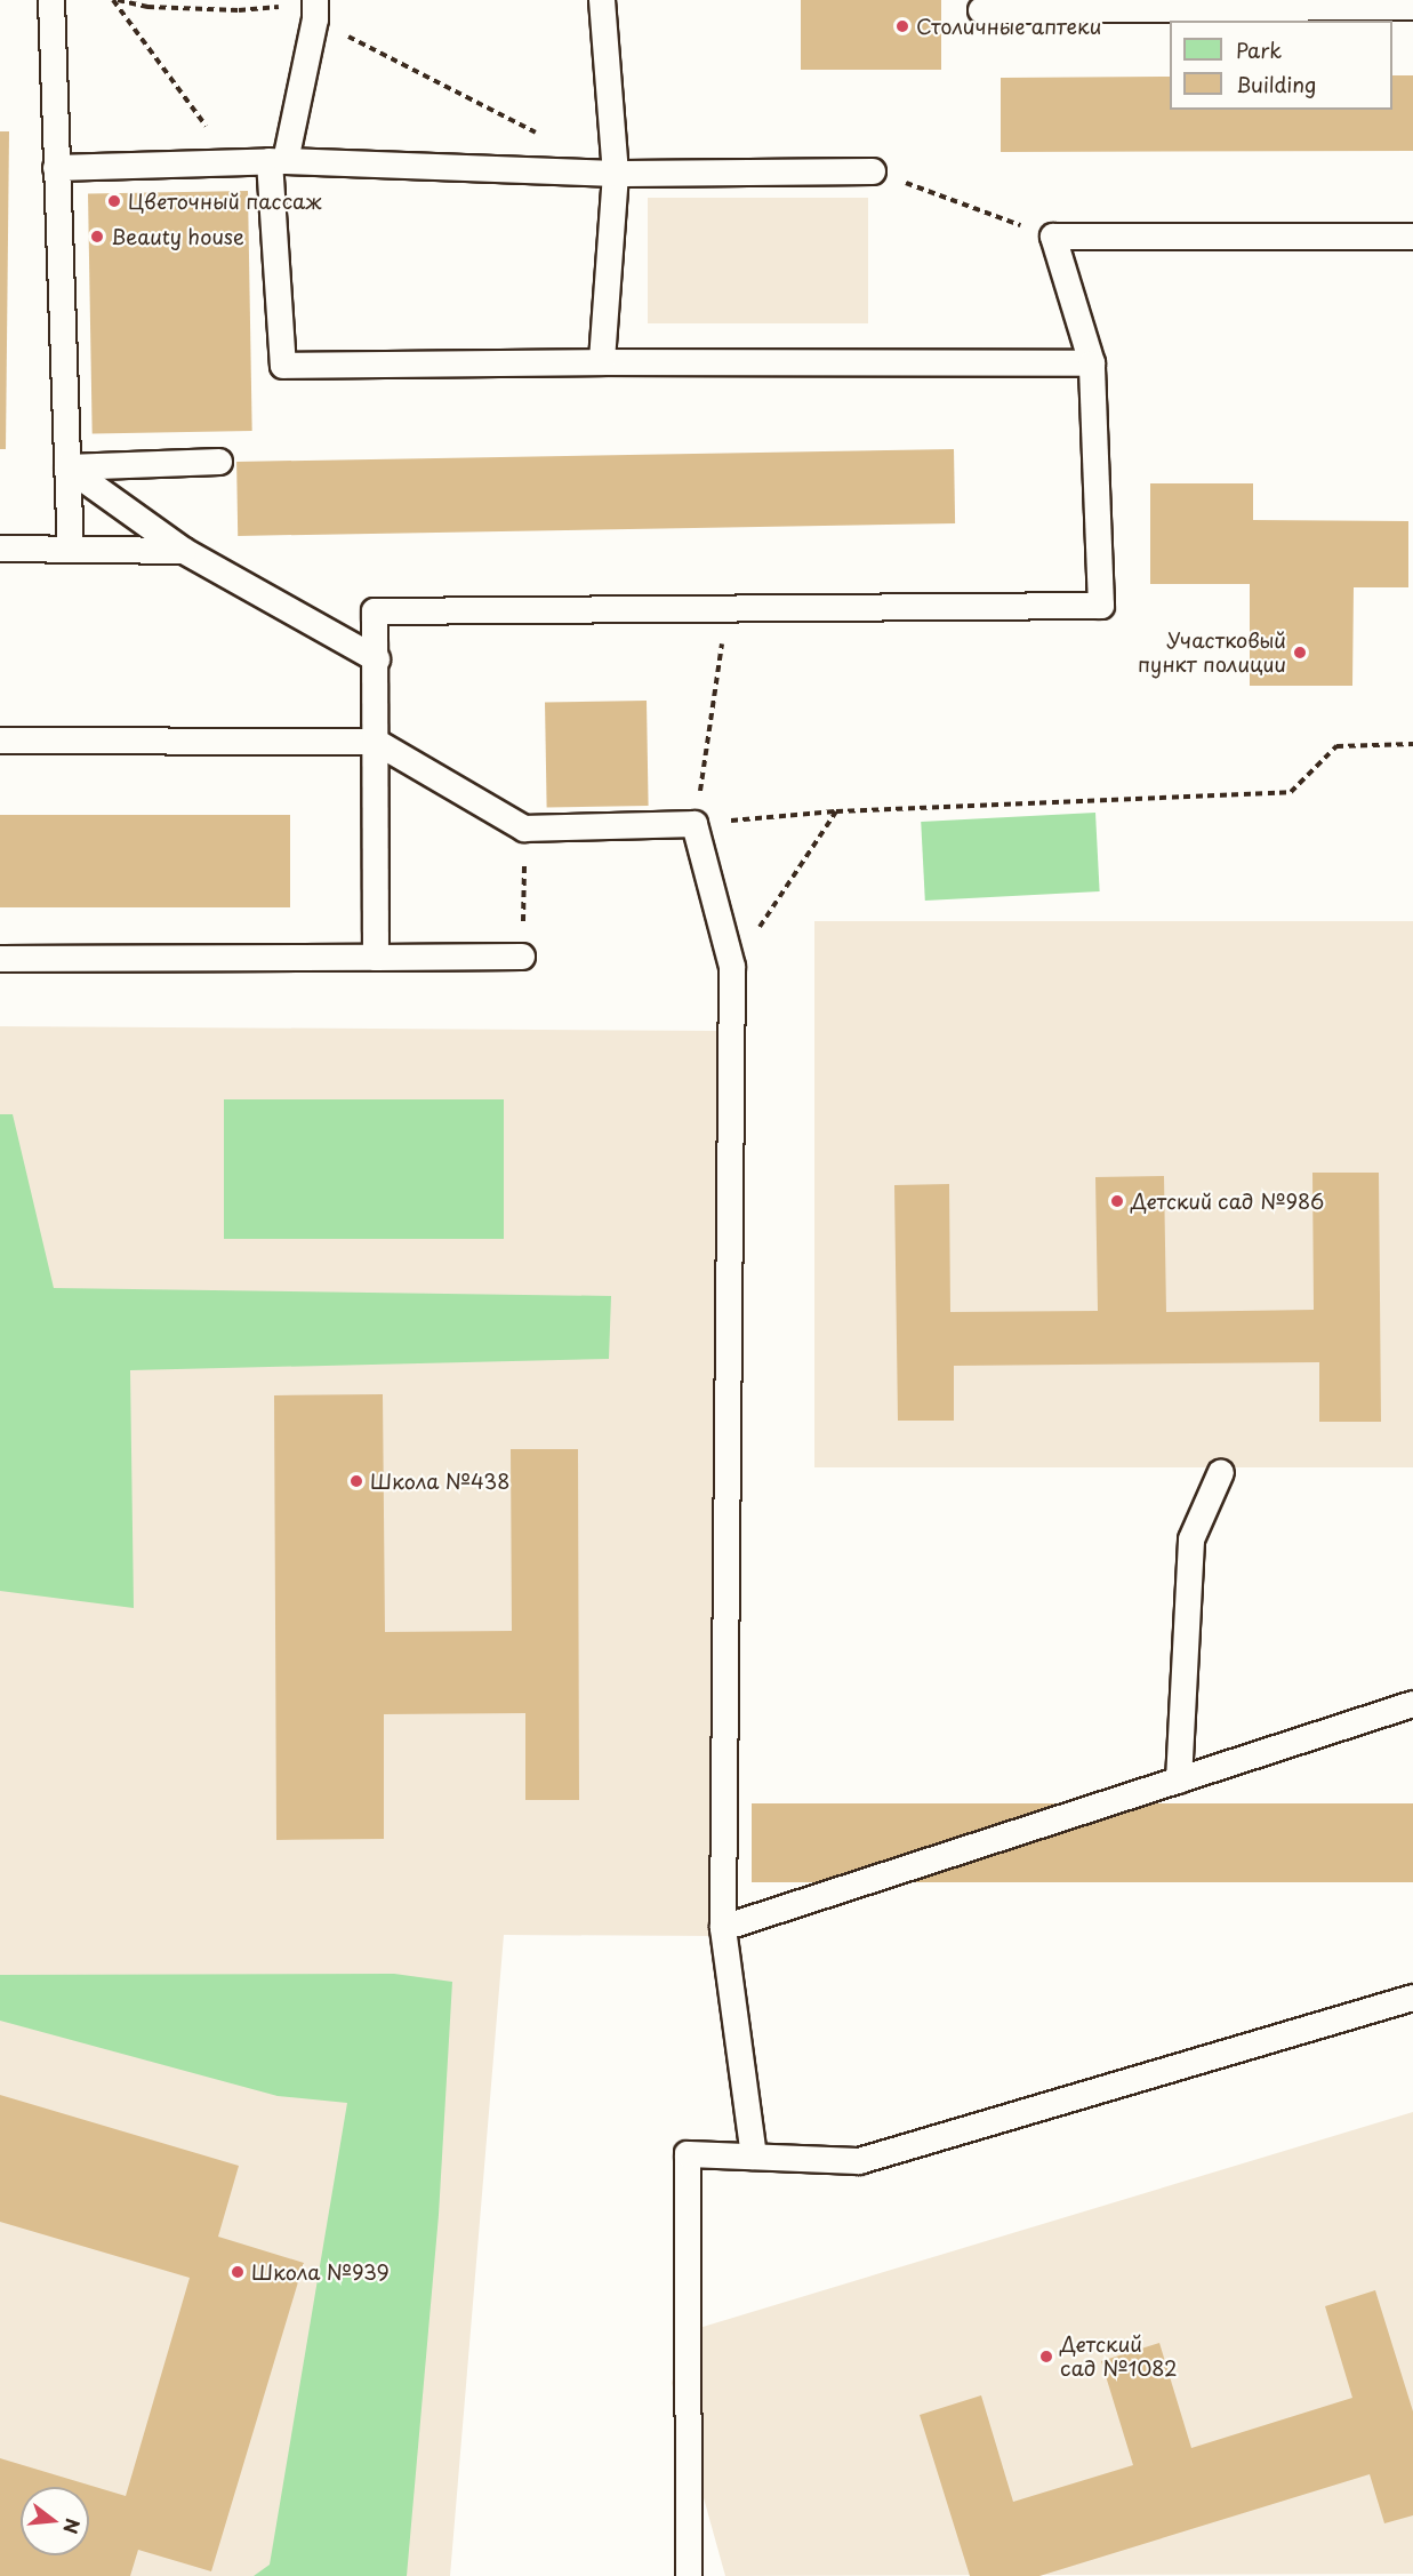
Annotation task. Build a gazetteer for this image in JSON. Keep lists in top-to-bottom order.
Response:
{
  "places": [
    "Столичные аптеки",
    "Цветочный пассаж",
    "Beauty house",
    "Участковый пункт полиции",
    "Детский сад №986",
    "Школа №438",
    "Школа №939",
    "Детский сад №1082"
  ],
  "legend": ["Park", "Building"],
  "north": "right"
}
